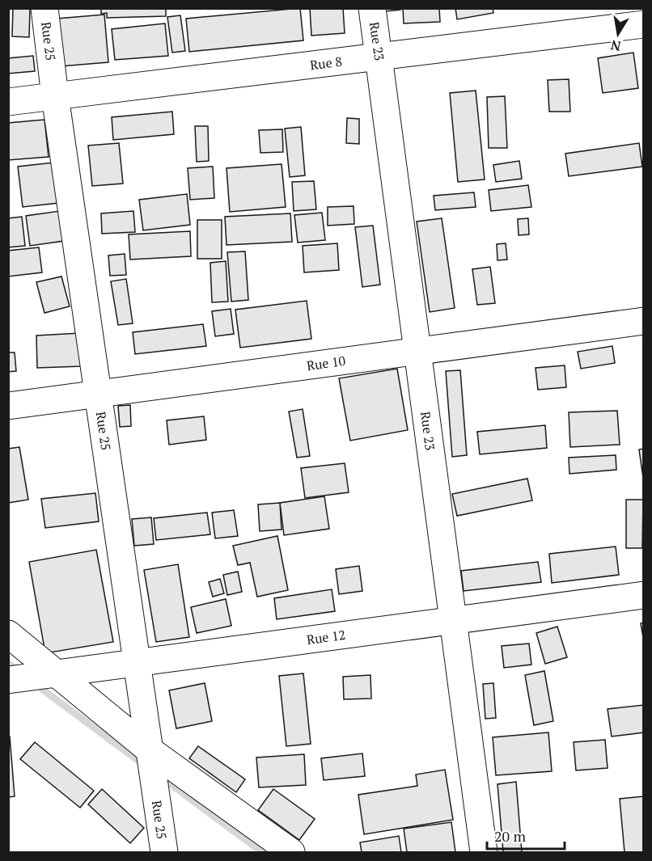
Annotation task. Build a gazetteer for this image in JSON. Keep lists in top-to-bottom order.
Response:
{
  "streets": {
    "street": [
      "Rue 25",
      "Rue 23",
      "Rue 8",
      "Rue 10",
      "Rue 12"
    ]
  },
  "crossings": [
    ["Rue 25", "Rue 8"],
    ["Rue 25", "Rue 10"],
    ["Rue 25", "Rue 12"],
    ["Rue 23", "Rue 8"],
    ["Rue 23", "Rue 10"],
    ["Rue 23", "Rue 12"]
  ],
  "scale_bar": "20 m",
  "north": "bottom"
}
